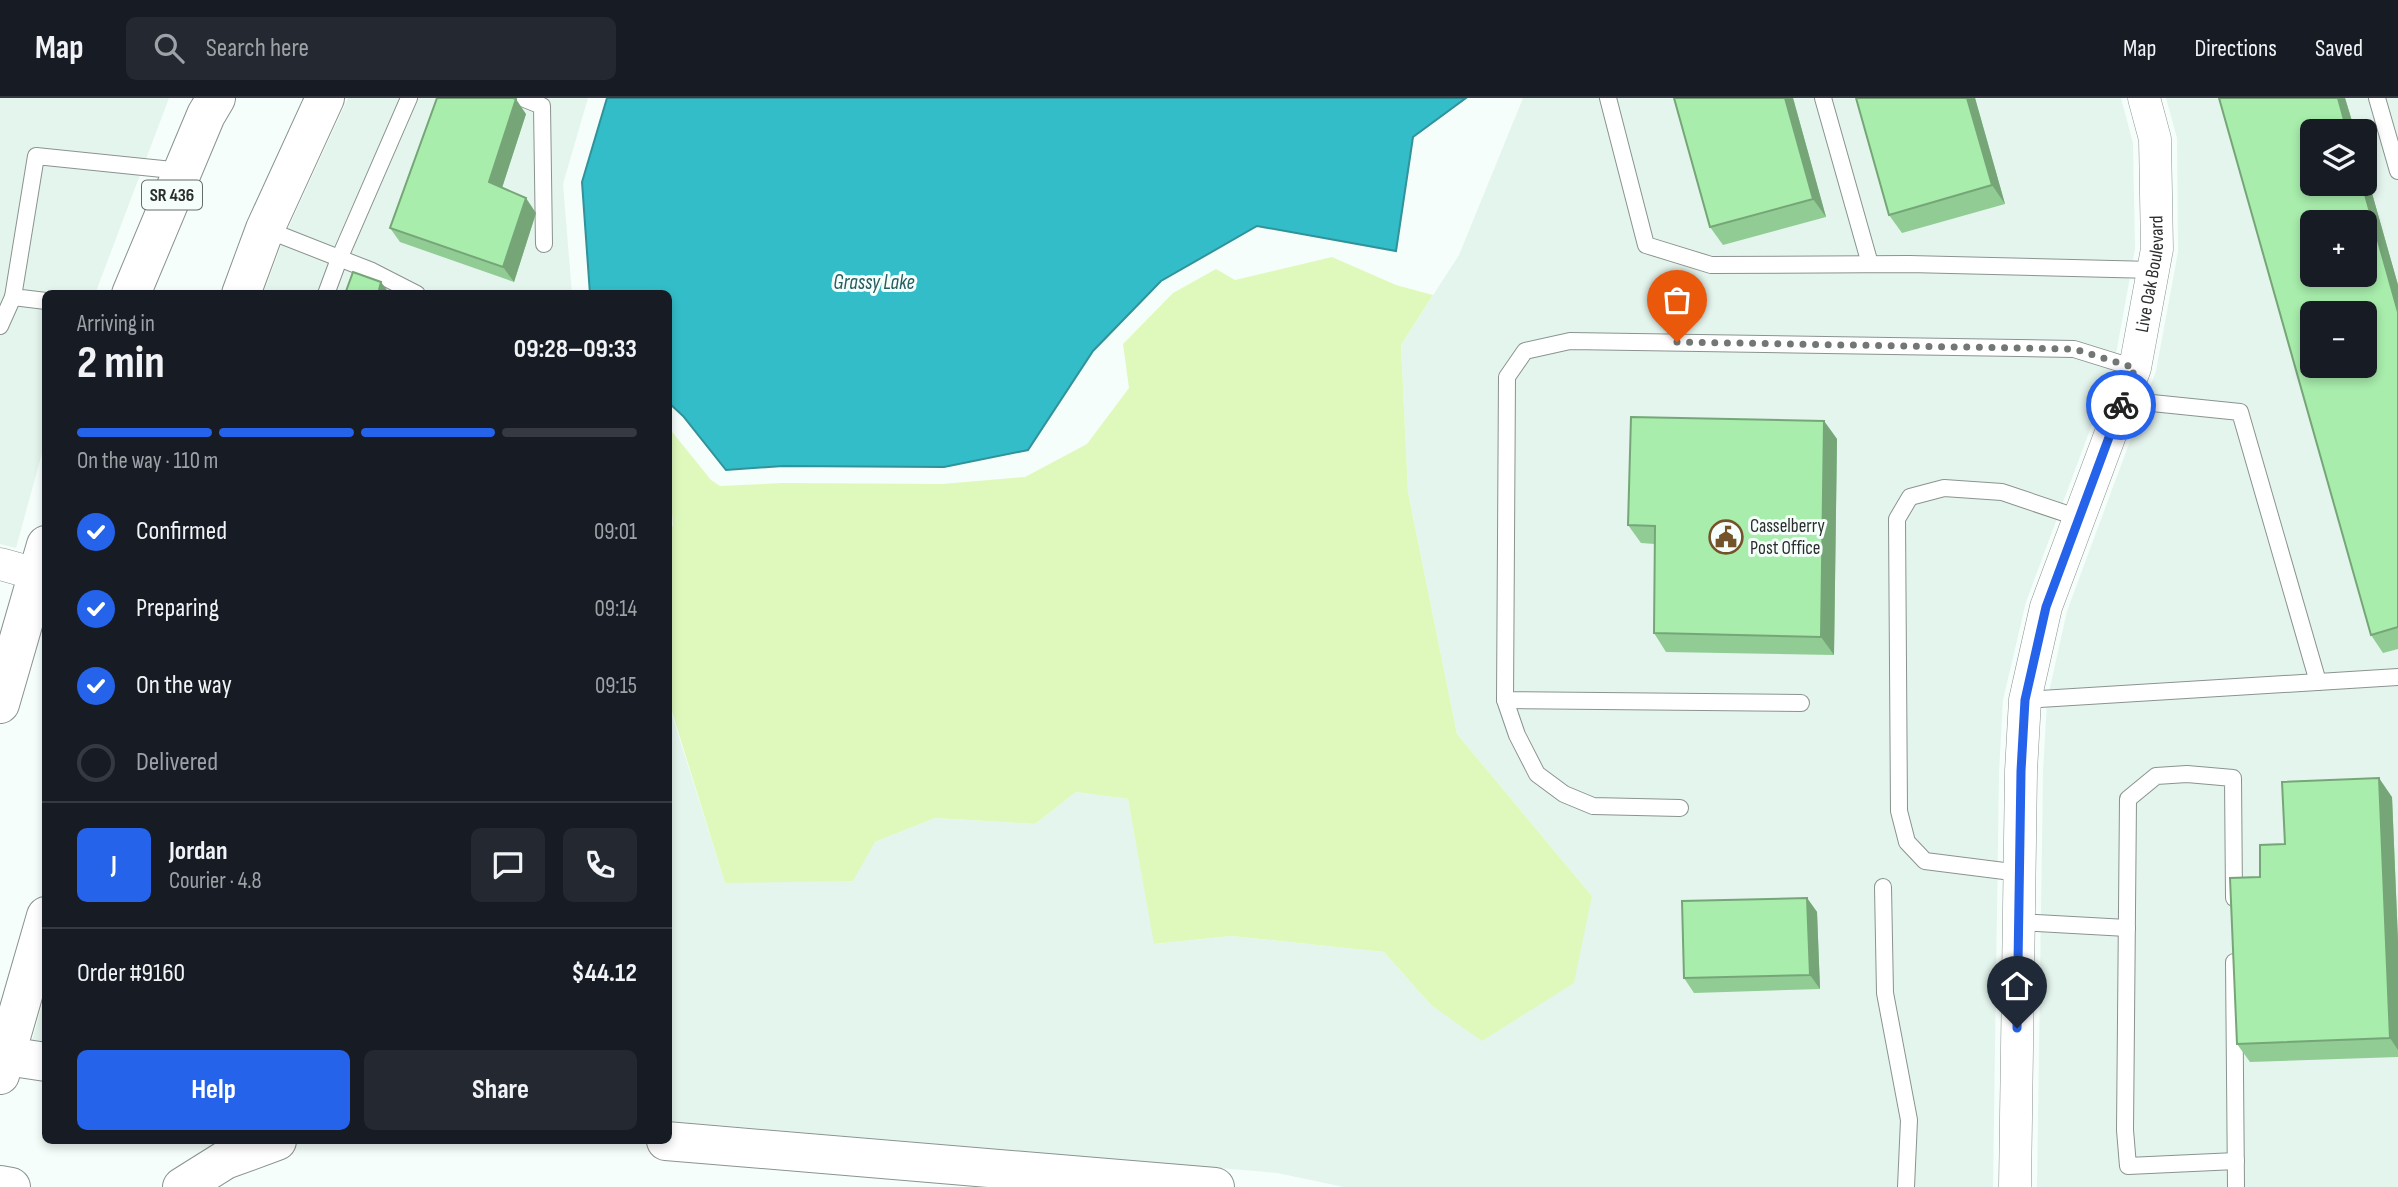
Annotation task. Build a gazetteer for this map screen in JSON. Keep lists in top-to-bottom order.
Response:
{
  "streets": {
    "main road": ["SR 436"],
    "street": ["Live Oak Boulevard"]
  },
  "water": ["Grassy Lake"],
  "places": {
    "public building": ["Casselberry Post Office"]
  },
  "page": {
    "header": "Map",
    "search": "Search here",
    "nav": ["Map", "Directions", "Saved"],
    "map_buttons": ["+", "−"],
    "heading": ["2 min", "Arriving in", "09:28–09:33"],
    "panel": [
      "Jordan",
      "Courier · 4.8",
      "Order #9160",
      "$44.12"
    ],
    "bar": "On the way · 110 m",
    "list": [
      ["Confirmed", "09:01"],
      ["Preparing", "09:14"],
      ["On the way", "09:15"],
      "Delivered"
    ],
    "round": "J",
    "buttons": ["Help", "Share"]
  }
}
